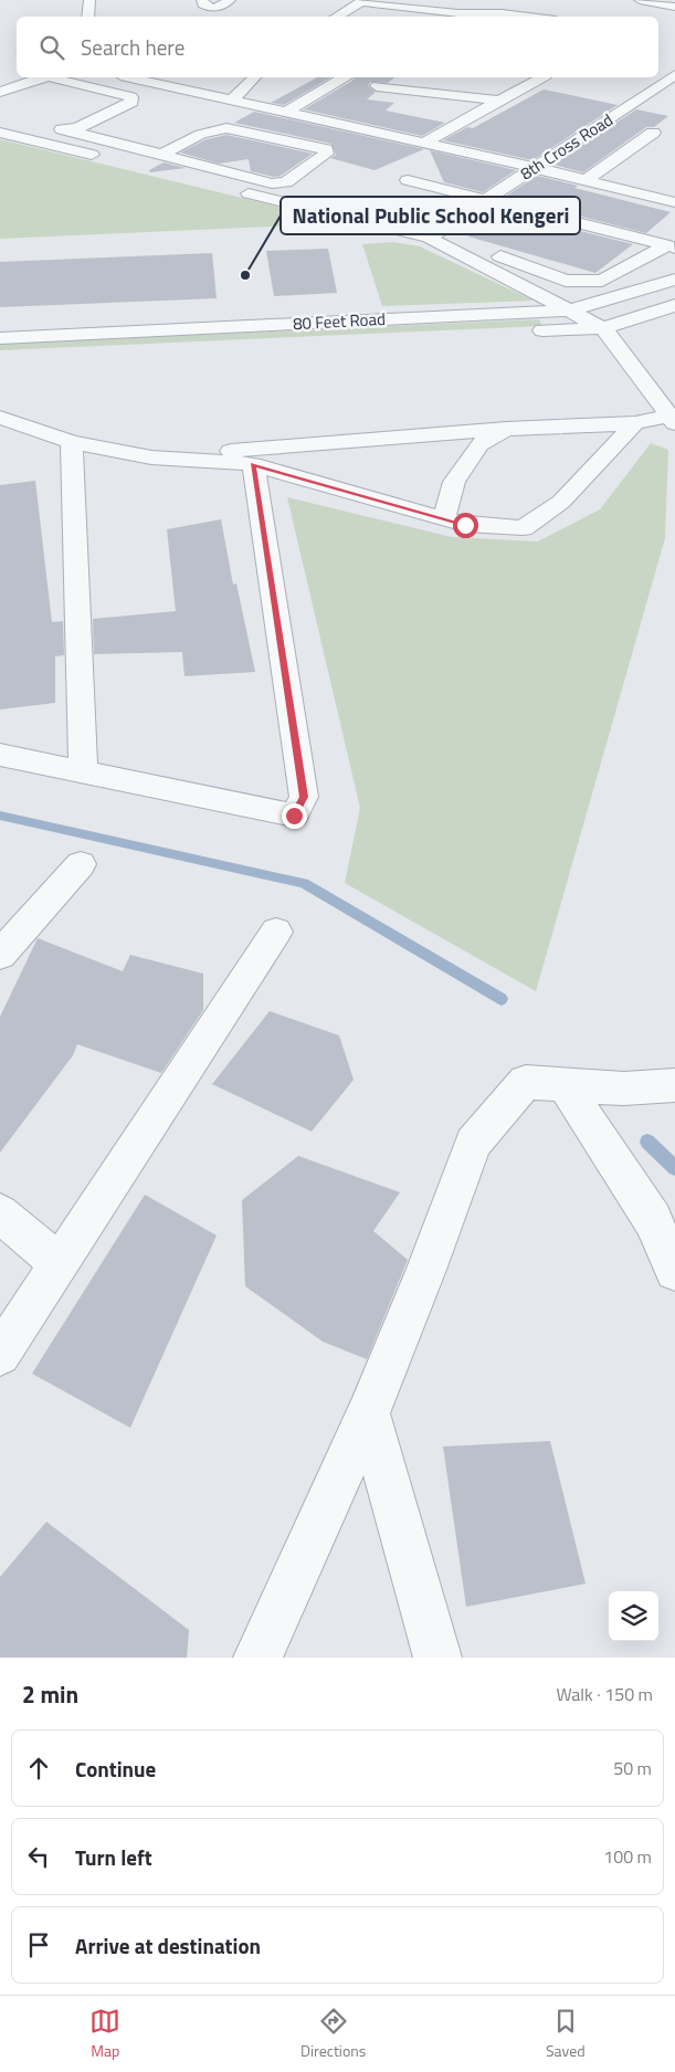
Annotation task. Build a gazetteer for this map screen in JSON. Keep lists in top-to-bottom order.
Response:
{
  "streets": {
    "street": ["8th Cross Road", "80 Feet Road"]
  },
  "places": ["National Public School Kengeri"],
  "page": {
    "search": "Search here",
    "heading": ["2 min", "Walk · 150 m"],
    "list": [
      ["Continue", "50 m"],
      ["Turn left", "100 m"],
      "Arrive at destination"
    ],
    "nav": ["Map", "Directions", "Saved"]
  }
}
